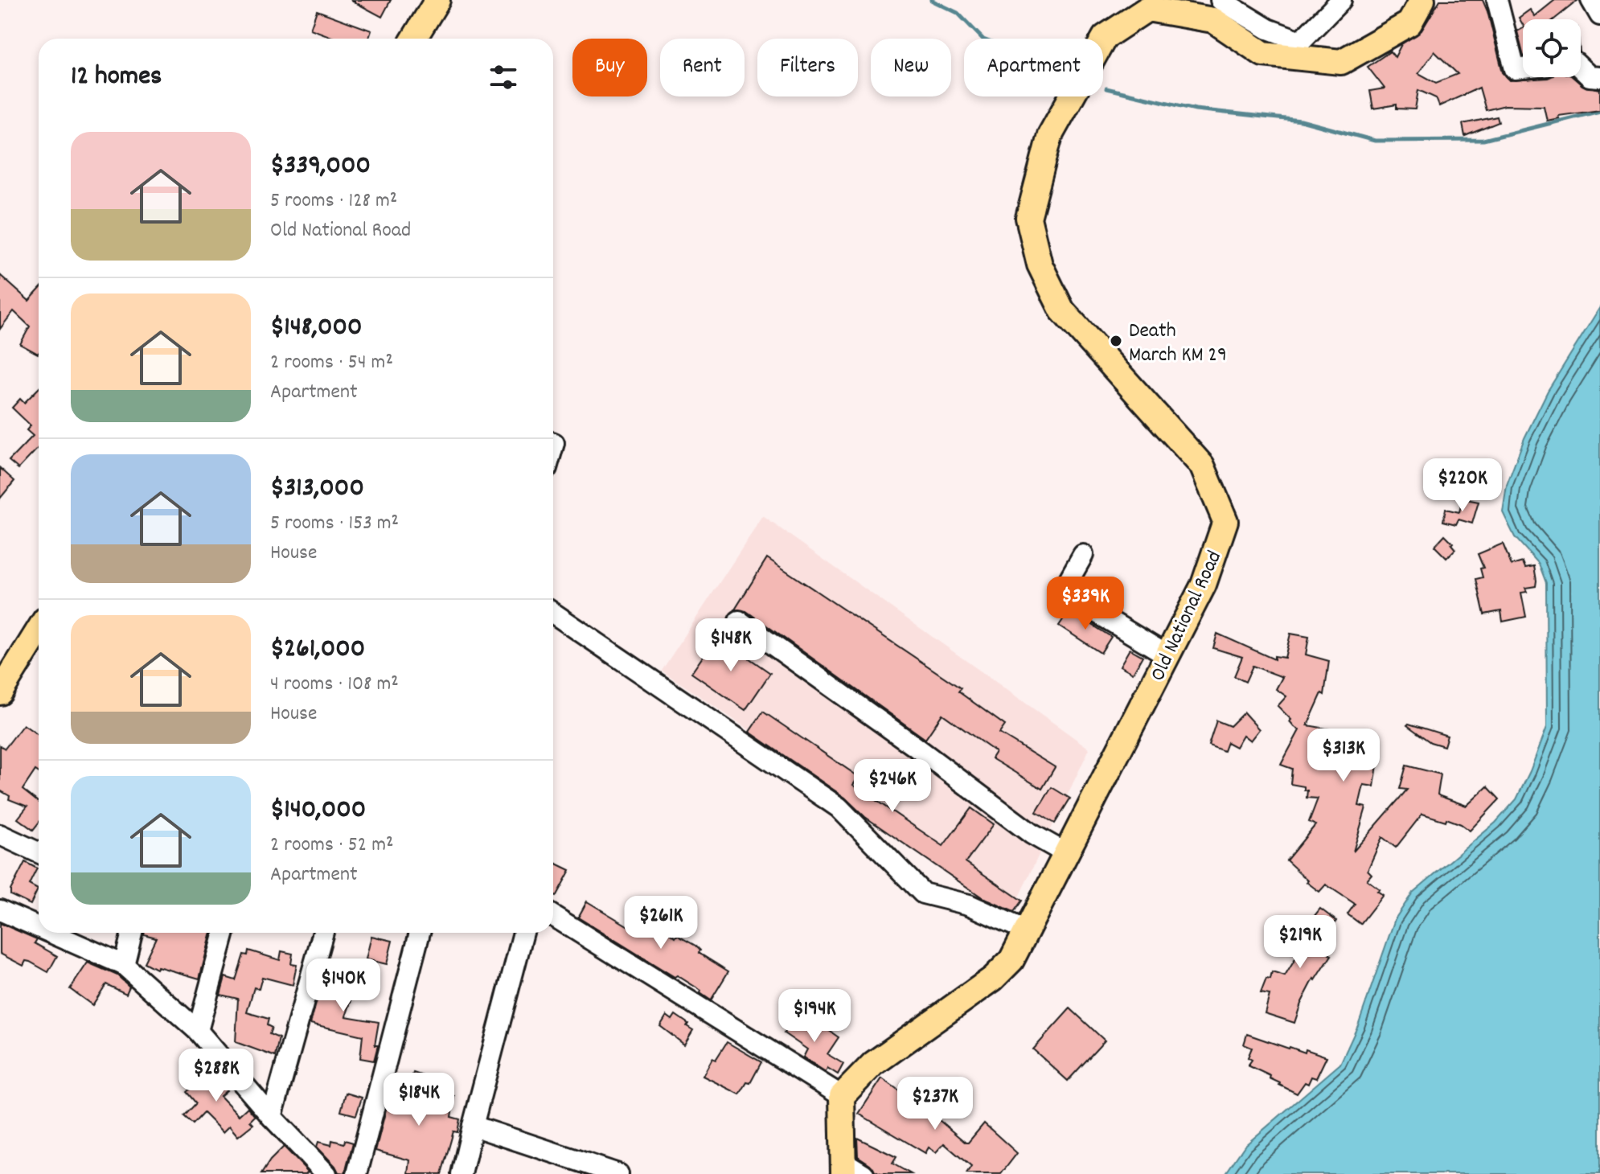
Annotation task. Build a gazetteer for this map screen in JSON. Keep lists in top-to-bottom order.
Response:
{
  "streets": {
    "main road": ["Old National Road"]
  },
  "places": ["Death March KM 29"],
  "page": {
    "chip": [
      "Buy",
      "Rent",
      "Filters",
      "New",
      "Apartment"
    ],
    "heading": "12 homes",
    "list": [
      {
        "name": "$339,000",
        "note": "5 rooms · 128 m² · Old National Road"
      },
      {
        "name": "$148,000",
        "note": "2 rooms · 54 m² · Apartment"
      },
      {
        "name": "$313,000",
        "note": "5 rooms · 153 m² · House"
      },
      {
        "name": "$261,000",
        "note": "4 rooms · 108 m² · House"
      },
      {
        "name": "$140,000",
        "note": "2 rooms · 52 m² · Apartment"
      }
    ],
    "price": [
      "$220K",
      "$339K",
      "$148K",
      "$313K",
      "$246K",
      "$261K",
      "$219K",
      "$140K",
      "$194K",
      "$288K",
      "$184K",
      "$237K"
    ]
  }
}
